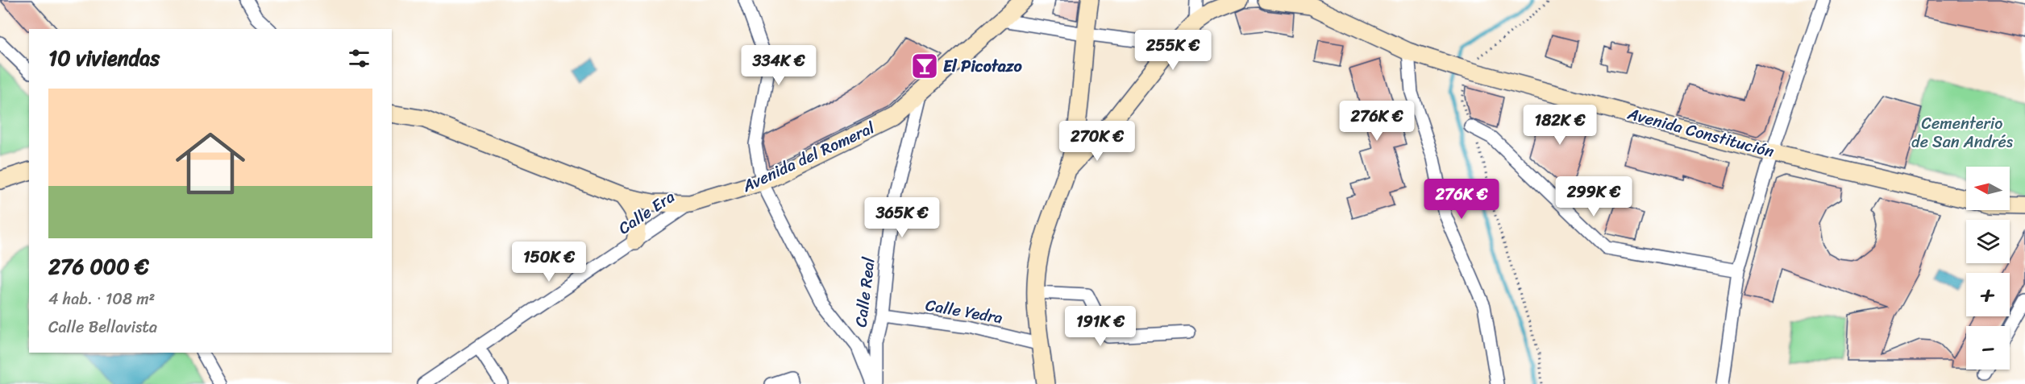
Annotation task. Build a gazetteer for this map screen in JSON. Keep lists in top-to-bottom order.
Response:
{
  "streets": {
    "street": [
      "Avenida Constitución",
      "Avenida del Romeral",
      "Calle Era",
      "Calle Real",
      "Calle Yedra"
    ]
  },
  "crossings": [
    ["Avenida del Romeral", "Calle Era"],
    ["Avenida del Romeral", "Calle Real"],
    ["Calle Real", "Calle Yedra"]
  ],
  "parks": ["Cementerio de San Andrés"],
  "places": {
    "bar": ["El Picotazo"]
  },
  "north": "left",
  "page": {
    "heading": "10 viviendas",
    "price": [
      "255K €",
      "334K €",
      "276K €",
      "182K €",
      "270K €",
      "299K €",
      "276K €",
      "365K €",
      "150K €",
      "191K €"
    ],
    "list": [
      {
        "name": "276 000 €",
        "note": "4 hab. · 108 m² · Calle Bellavista"
      }
    ],
    "map_buttons": ["+", "−"]
  }
}
